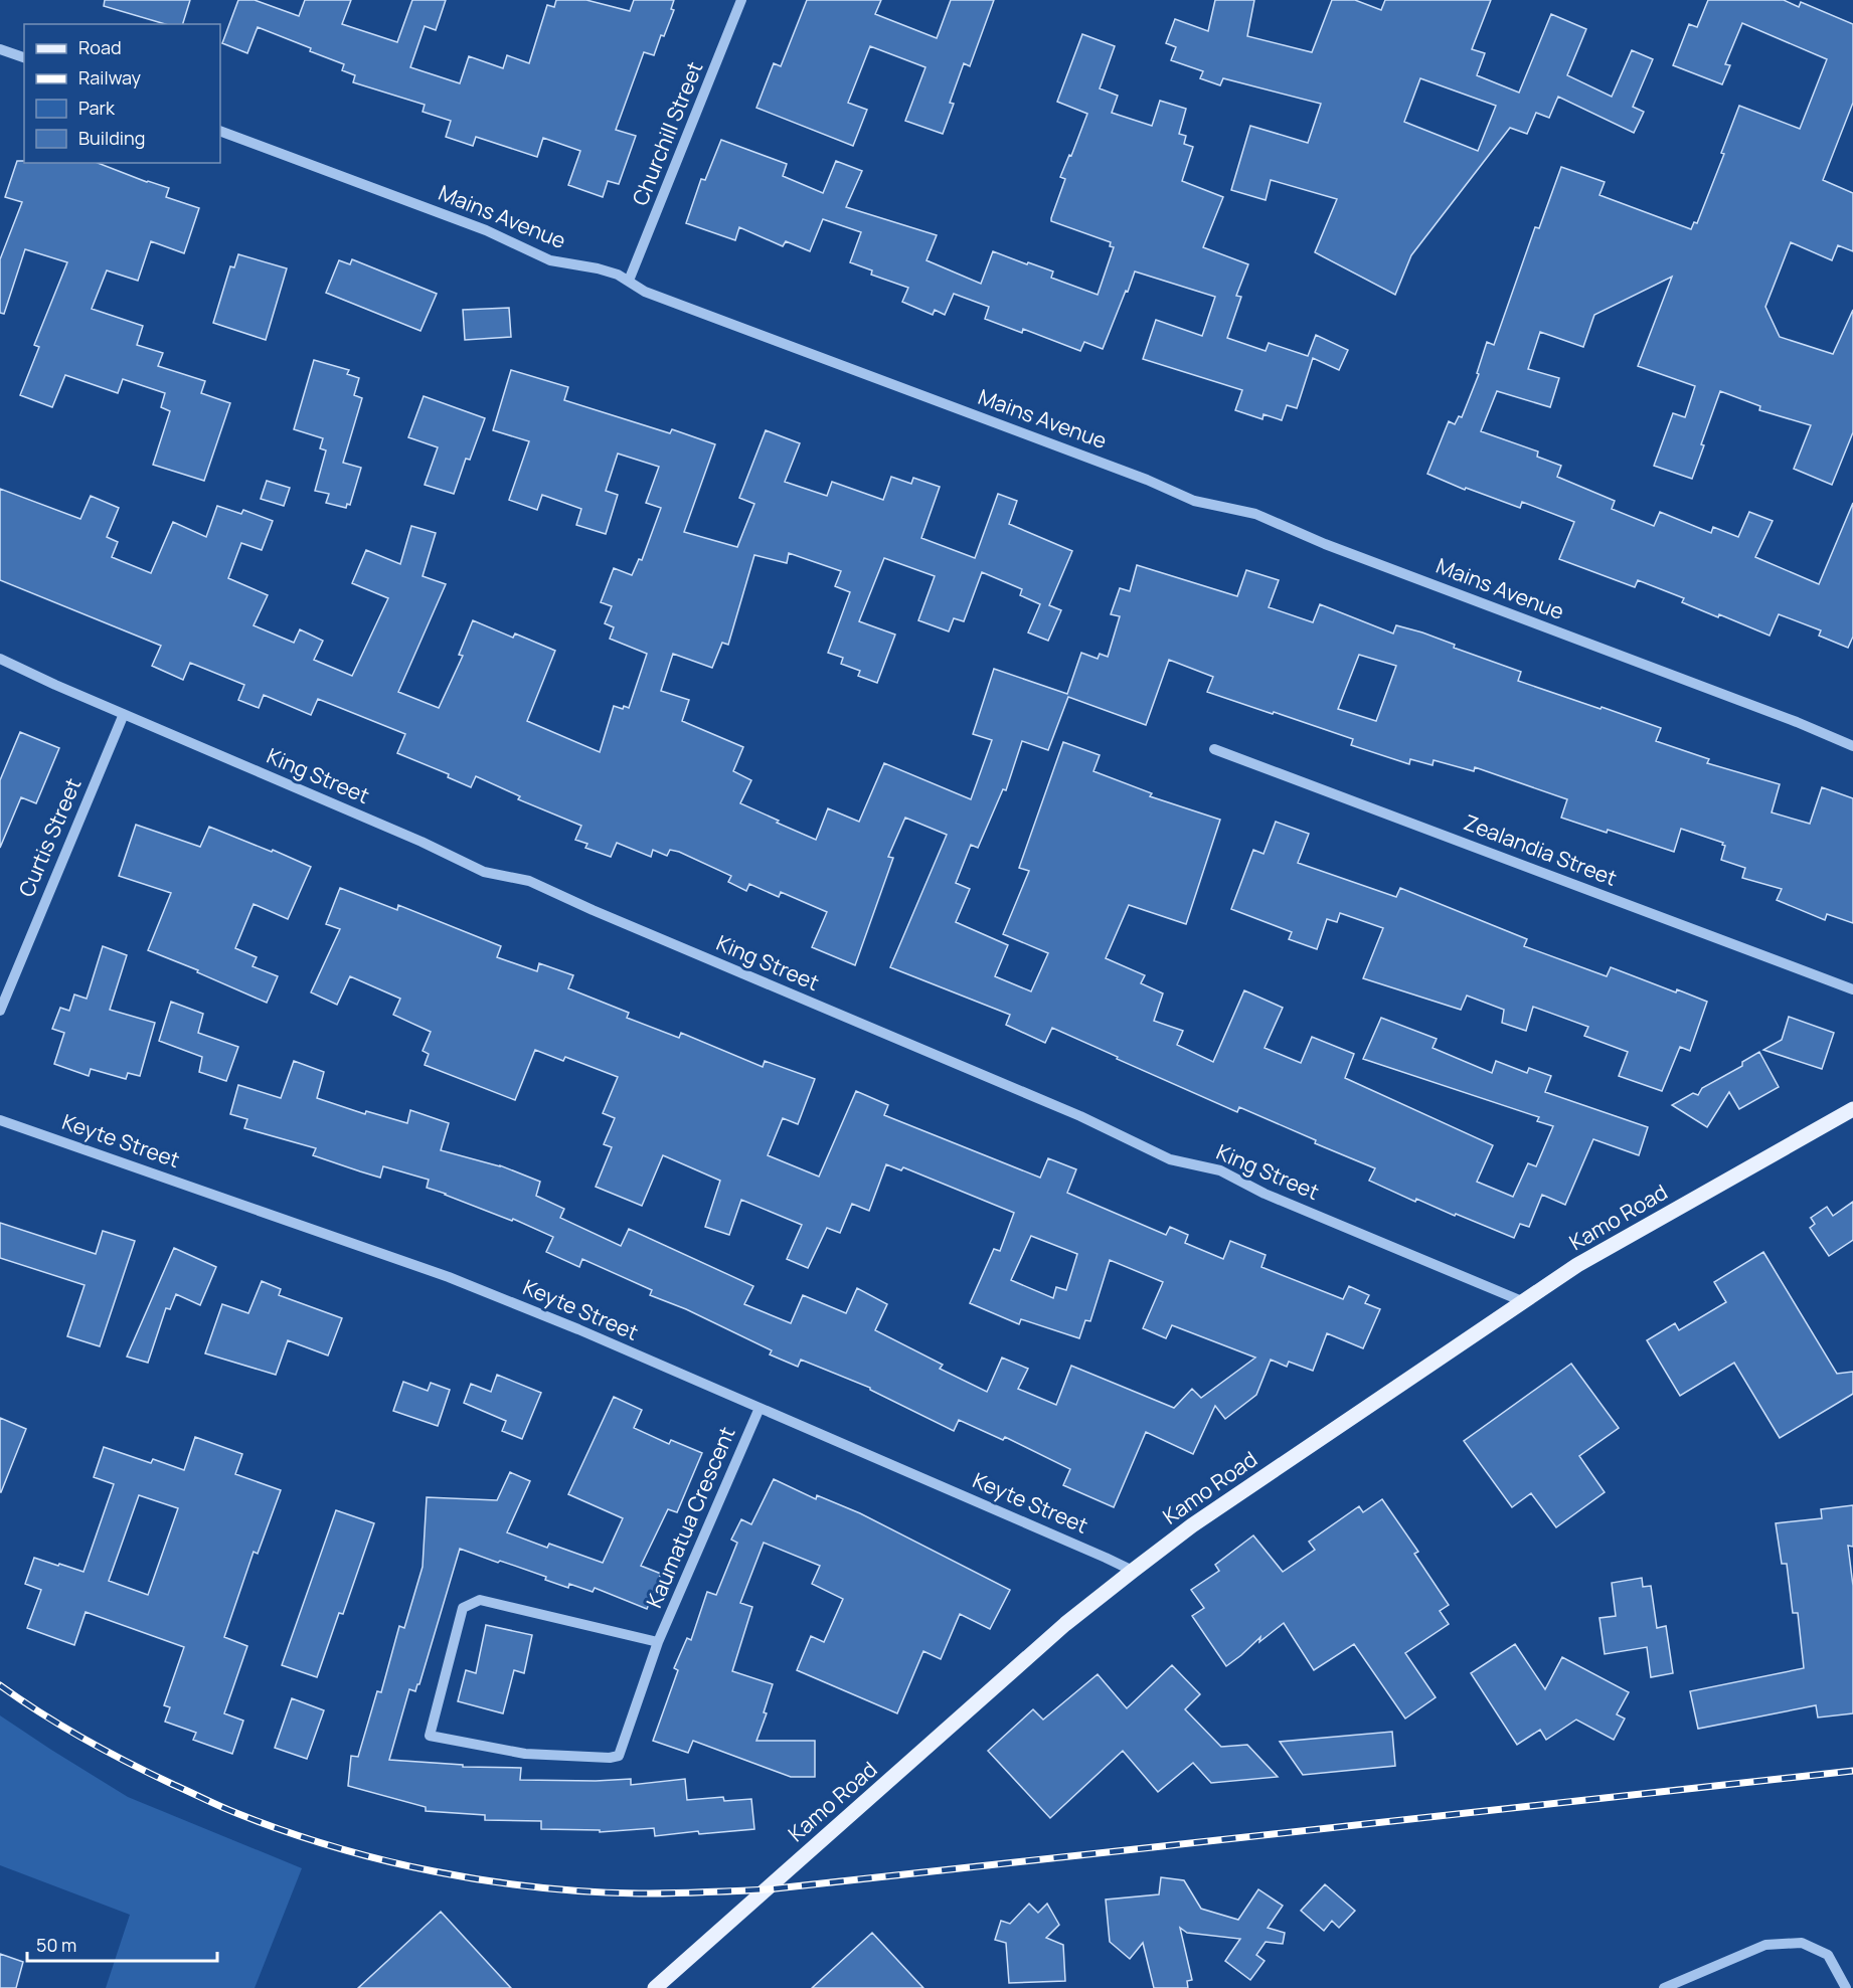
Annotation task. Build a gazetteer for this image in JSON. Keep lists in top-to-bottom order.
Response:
{
  "streets": {
    "main road": ["Kamo Road"],
    "street": [
      "Churchill Street",
      "Mains Avenue",
      "King Street",
      "Curtis Street",
      "Zealandia Street",
      "Keyte Street",
      "Kaumatua Crescent"
    ]
  },
  "crossings": [
    ["Churchill Street", "Mains Avenue"],
    ["King Street", "Curtis Street"],
    ["King Street", "Kamo Road"],
    ["Keyte Street", "Kamo Road"],
    ["Keyte Street", "Kaumatua Crescent"]
  ],
  "legend": [
    "Road",
    "Railway",
    "Park",
    "Building"
  ],
  "scale_bar": "50 m"
}
